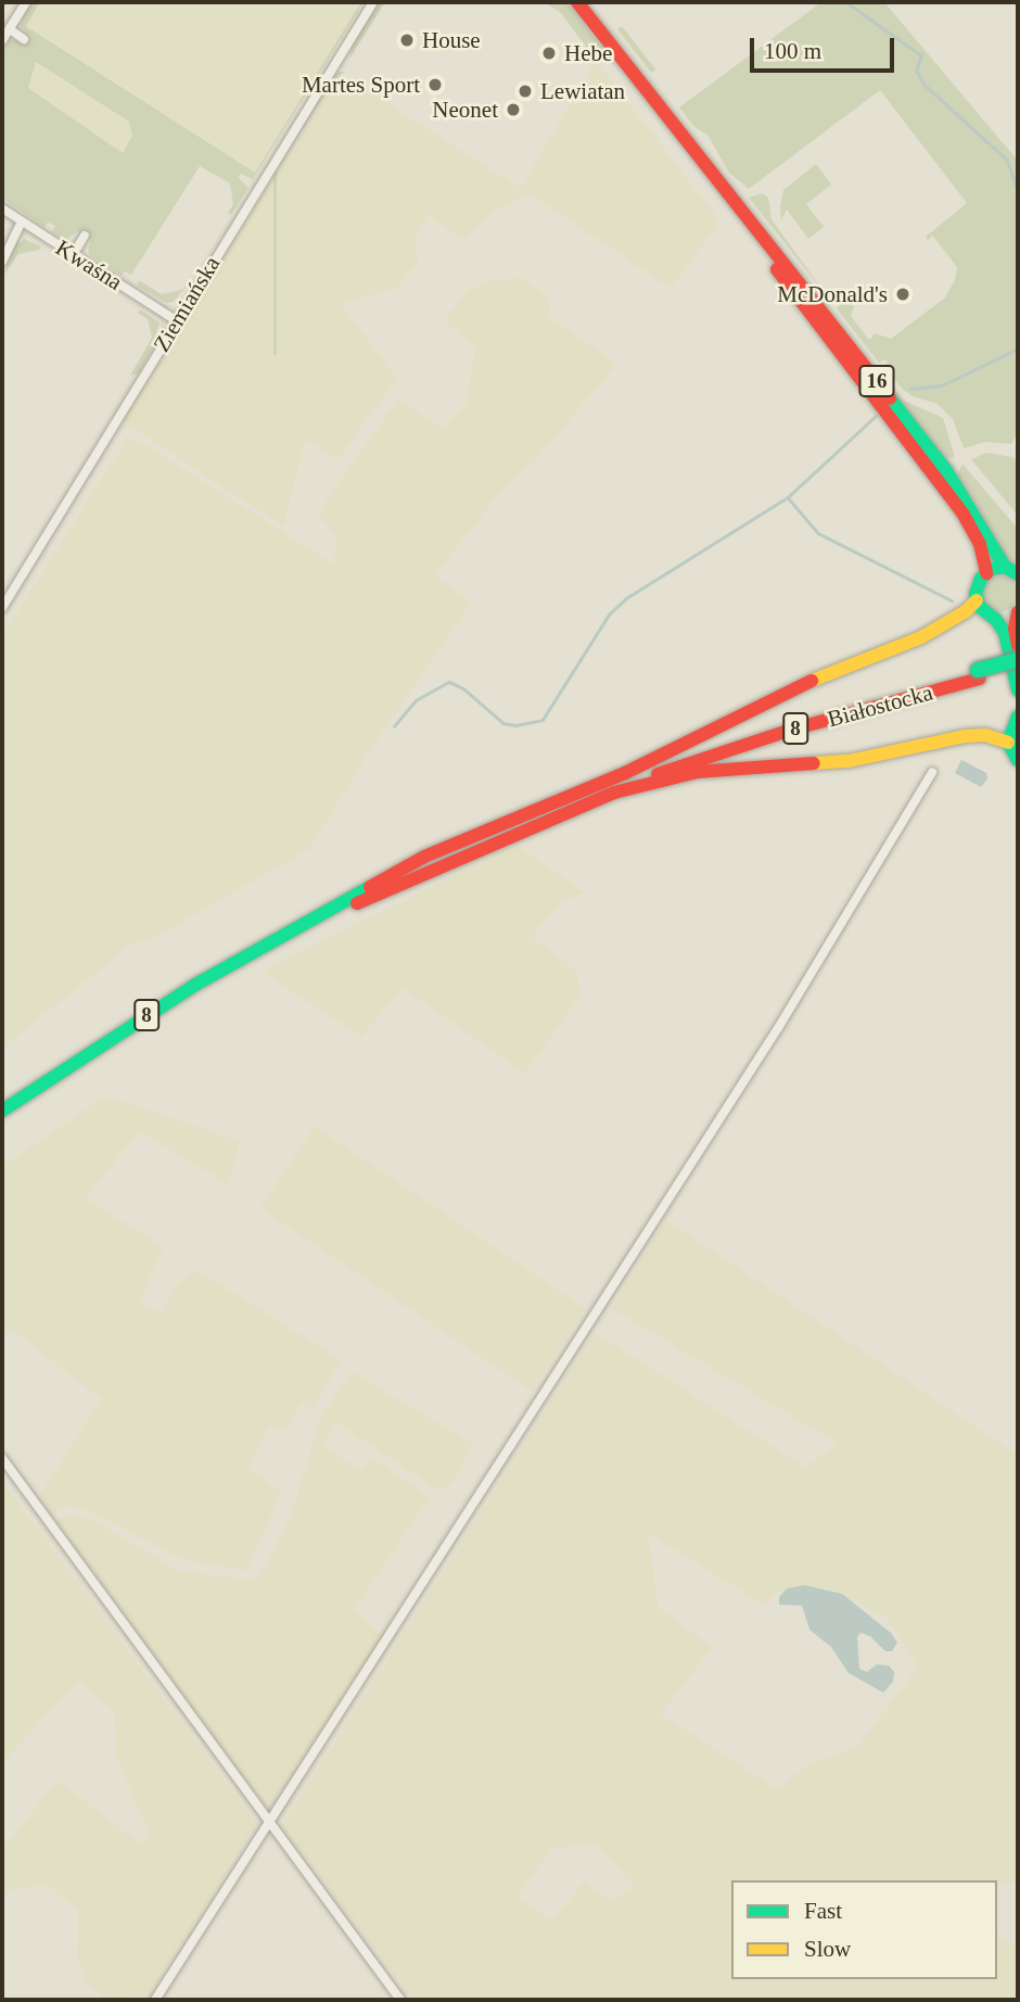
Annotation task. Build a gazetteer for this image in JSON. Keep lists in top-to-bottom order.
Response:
{
  "streets": {
    "main road": ["16", "Białostocka", "8"],
    "street": ["Kwaśna", "Ziemiańska"]
  },
  "crossings": [
    ["Kwaśna", "Ziemiańska"],
    ["Białostocka", "8"]
  ],
  "places": [
    "House",
    "Hebe",
    "Martes Sport",
    "Lewiatan",
    "Neonet",
    "McDonald's"
  ],
  "legend": ["Fast", "Slow"],
  "scale_bar": "100 m"
}
